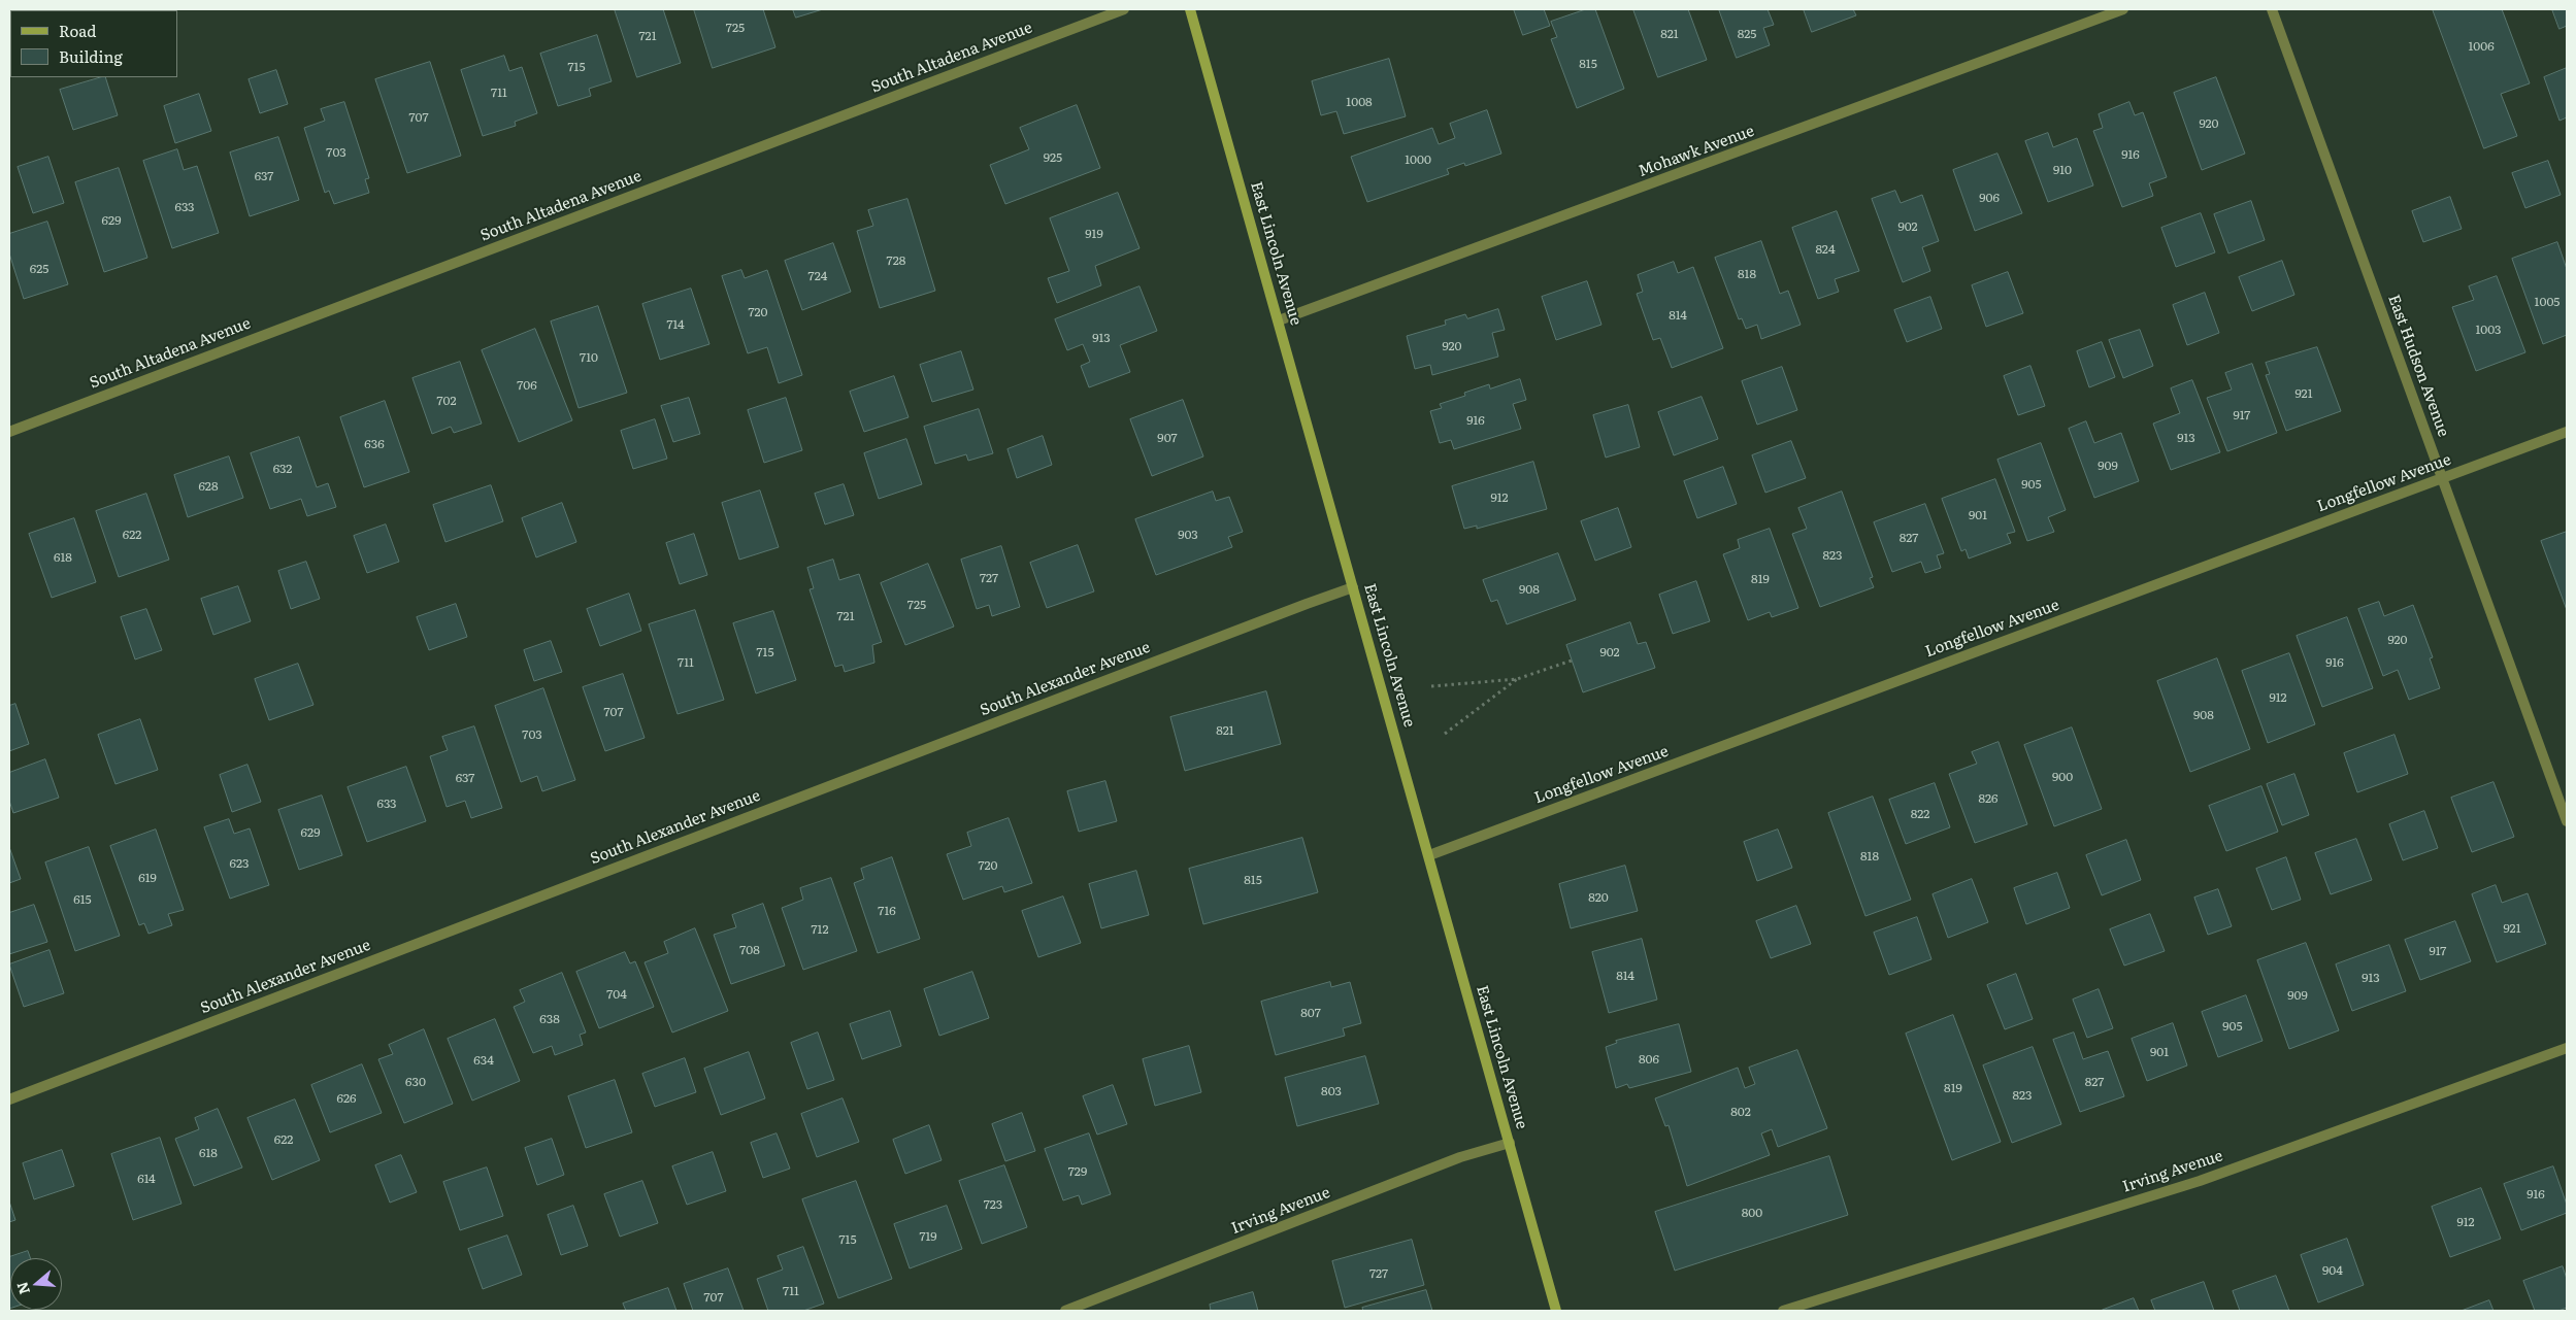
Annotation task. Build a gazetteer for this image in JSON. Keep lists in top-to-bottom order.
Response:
{
  "streets": {
    "street": [
      "South Altadena Avenue",
      "Mohawk Avenue",
      "East Lincoln Avenue",
      "East Hudson Avenue",
      "Longfellow Avenue",
      "South Alexander Avenue",
      "Irving Avenue"
    ]
  },
  "crossings": [
    ["Mohawk Avenue", "East Lincoln Avenue"],
    ["East Lincoln Avenue", "Longfellow Avenue"],
    ["East Lincoln Avenue", "South Alexander Avenue"],
    ["East Lincoln Avenue", "Irving Avenue"],
    ["East Hudson Avenue", "Longfellow Avenue"]
  ],
  "house_numbers": [
    "725",
    "821",
    "825",
    "721",
    "1006",
    "815",
    "715",
    "711",
    "1008",
    "707",
    "920",
    "703",
    "916",
    "925",
    "1000",
    "910",
    "637",
    "906",
    "633",
    "629",
    "902",
    "919",
    "824",
    "728",
    "625",
    "818",
    "724",
    "1005",
    "720",
    "814",
    "714",
    "1003",
    "913",
    "920",
    "710",
    "706",
    "921",
    "702",
    "917",
    "916",
    "907",
    "913",
    "636",
    "909",
    "632",
    "905",
    "628",
    "912",
    "901",
    "622",
    "903",
    "827",
    "823",
    "618",
    "727",
    "819",
    "908",
    "725",
    "721",
    "920",
    "715",
    "902",
    "711",
    "916",
    "912",
    "707",
    "908",
    "821",
    "703",
    "900",
    "637",
    "826",
    "633",
    "822",
    "629",
    "818",
    "623",
    "720",
    "619",
    "815",
    "820",
    "615",
    "716",
    "921",
    "712",
    "708",
    "917",
    "814",
    "913",
    "704",
    "909",
    "807",
    "638",
    "905",
    "901",
    "806",
    "634",
    "630",
    "827",
    "819",
    "803",
    "823",
    "626",
    "802",
    "622",
    "618",
    "729",
    "614",
    "916",
    "723",
    "800",
    "912",
    "719",
    "715",
    "904",
    "727",
    "711",
    "707"
  ],
  "legend": ["Road", "Building"],
  "north": "left"
}
